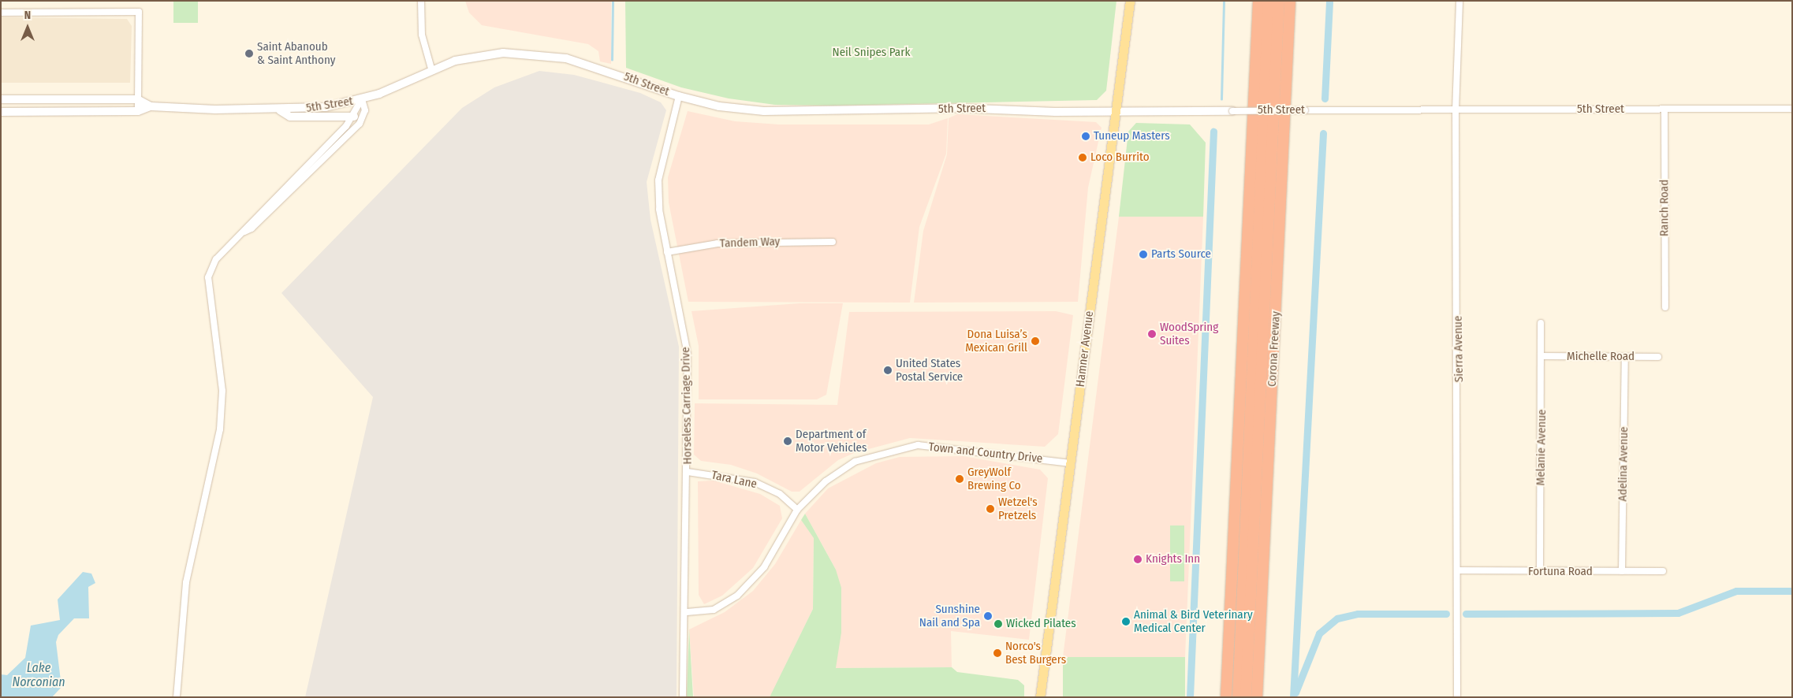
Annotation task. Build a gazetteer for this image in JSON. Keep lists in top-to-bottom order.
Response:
{
  "streets": {
    "highway": ["Corona Freeway"],
    "main road": ["Hamner Avenue"],
    "street": [
      "5th Street",
      "Ranch Road",
      "Tandem Way",
      "Sierra Avenue",
      "Michelle Road",
      "Horseless Carriage Drive",
      "Melanie Avenue",
      "Town and Country Drive",
      "Adelina Avenue",
      "Tara Lane",
      "Fortuna Road"
    ]
  },
  "crossings": [
    ["5th Street", "Ranch Road"],
    ["5th Street", "Hamner Avenue"],
    ["5th Street", "Sierra Avenue"],
    ["5th Street", "Horseless Carriage Drive"],
    ["Tandem Way", "Horseless Carriage Drive"],
    ["Hamner Avenue", "Town and Country Drive"],
    ["Sierra Avenue", "Fortuna Road"],
    ["Michelle Road", "Melanie Avenue"],
    ["Michelle Road", "Adelina Avenue"],
    ["Horseless Carriage Drive", "Town and Country Drive"],
    ["Horseless Carriage Drive", "Tara Lane"],
    ["Melanie Avenue", "Fortuna Road"],
    ["Town and Country Drive", "Tara Lane"],
    ["Adelina Avenue", "Fortuna Road"]
  ],
  "water": ["Lake Norconian"],
  "parks": ["Neil Snipes Park"],
  "places": [
    "Saint Abanoub & Saint Anthony",
    "Tuneup Masters",
    "Loco Burrito",
    "Parts Source",
    "WoodSpring Suites",
    "Dona Luisa’s Mexican Grill",
    "United States Postal Service",
    "Department of Motor Vehicles",
    "GreyWolf Brewing Co",
    "Wetzel's Pretzels",
    "Knights Inn",
    "Sunshine Nail and Spa",
    "Animal & Bird Veterinary Medical Center",
    "Wicked Pilates",
    "Norco's Best Burgers"
  ],
  "north": "top"
}
